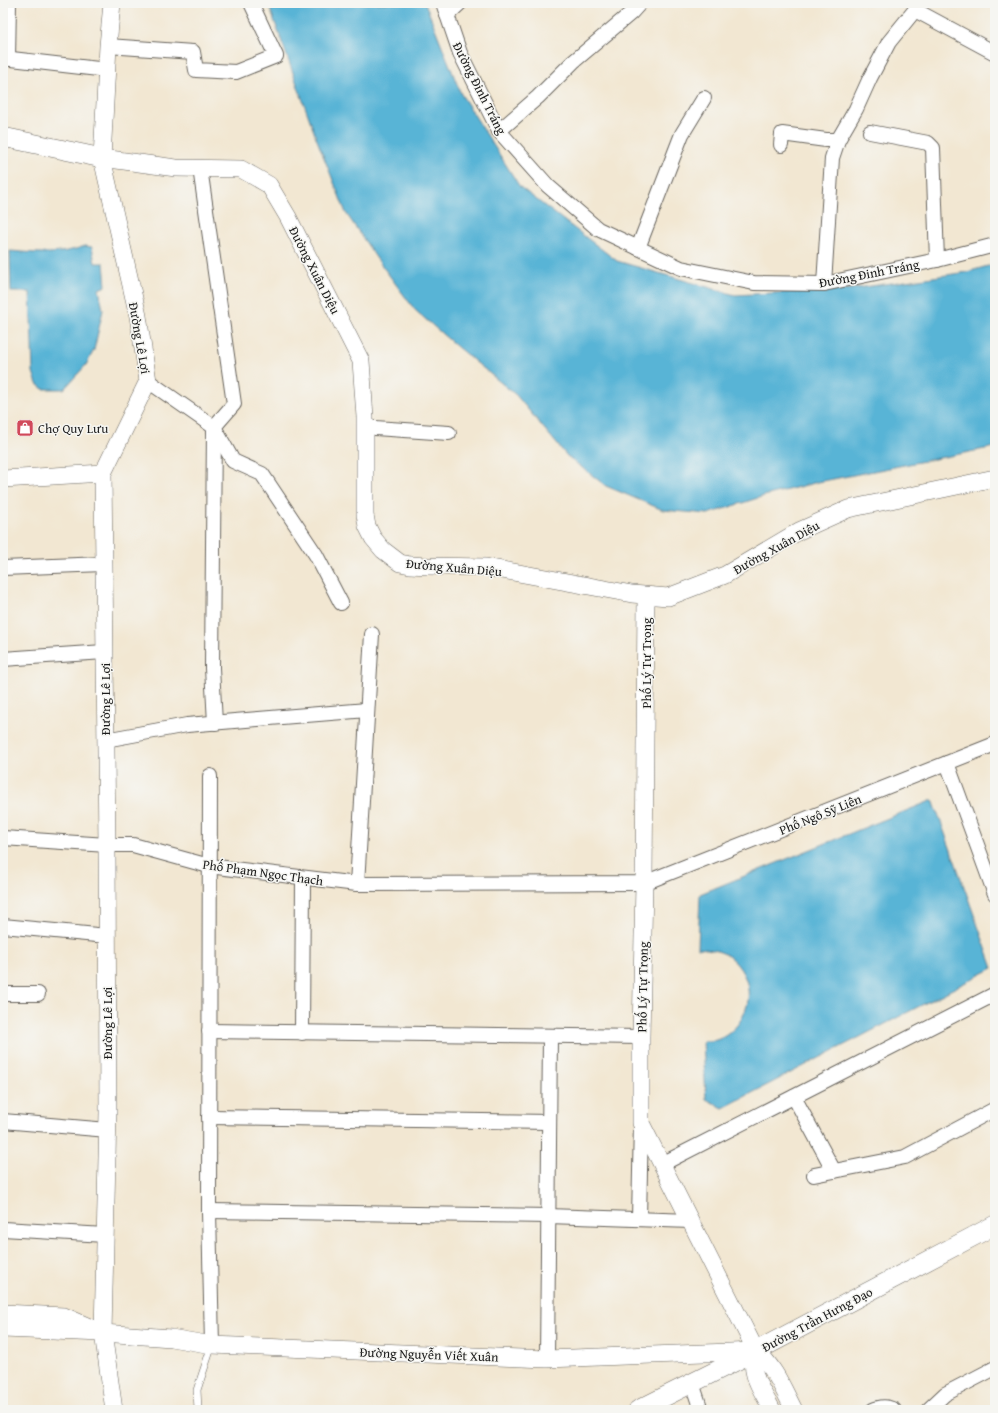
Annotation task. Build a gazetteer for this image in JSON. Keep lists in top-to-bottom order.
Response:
{
  "streets": {
    "main road": ["Đường Trần Hưng Đạo"],
    "street": [
      "Đường Đinh Tráng",
      "Đường Xuân Diệu",
      "Đường Lê Lợi",
      "Phố Lý Tự Trọng",
      "Phố Ngô Sỹ Liên",
      "Phố Phạm Ngọc Thạch",
      "Đường Nguyễn Viết Xuân"
    ]
  },
  "crossings": [
    ["Đường Xuân Diệu", "Đường Lê Lợi"],
    ["Đường Xuân Diệu", "Phố Lý Tự Trọng"],
    ["Đường Lê Lợi", "Phố Phạm Ngọc Thạch"],
    ["Đường Lê Lợi", "Đường Nguyễn Viết Xuân"],
    ["Phố Lý Tự Trọng", "Phố Ngô Sỹ Liên"],
    ["Phố Lý Tự Trọng", "Phố Phạm Ngọc Thạch"],
    ["Phố Lý Tự Trọng", "Đường Trần Hưng Đạo"],
    ["Phố Lý Tự Trọng", "Đường Nguyễn Viết Xuân"],
    ["Phố Ngô Sỹ Liên", "Phố Phạm Ngọc Thạch"],
    ["Đường Trần Hưng Đạo", "Đường Nguyễn Viết Xuân"]
  ],
  "places": {
    "shop": ["Chợ Quy Lưu"]
  }
}
